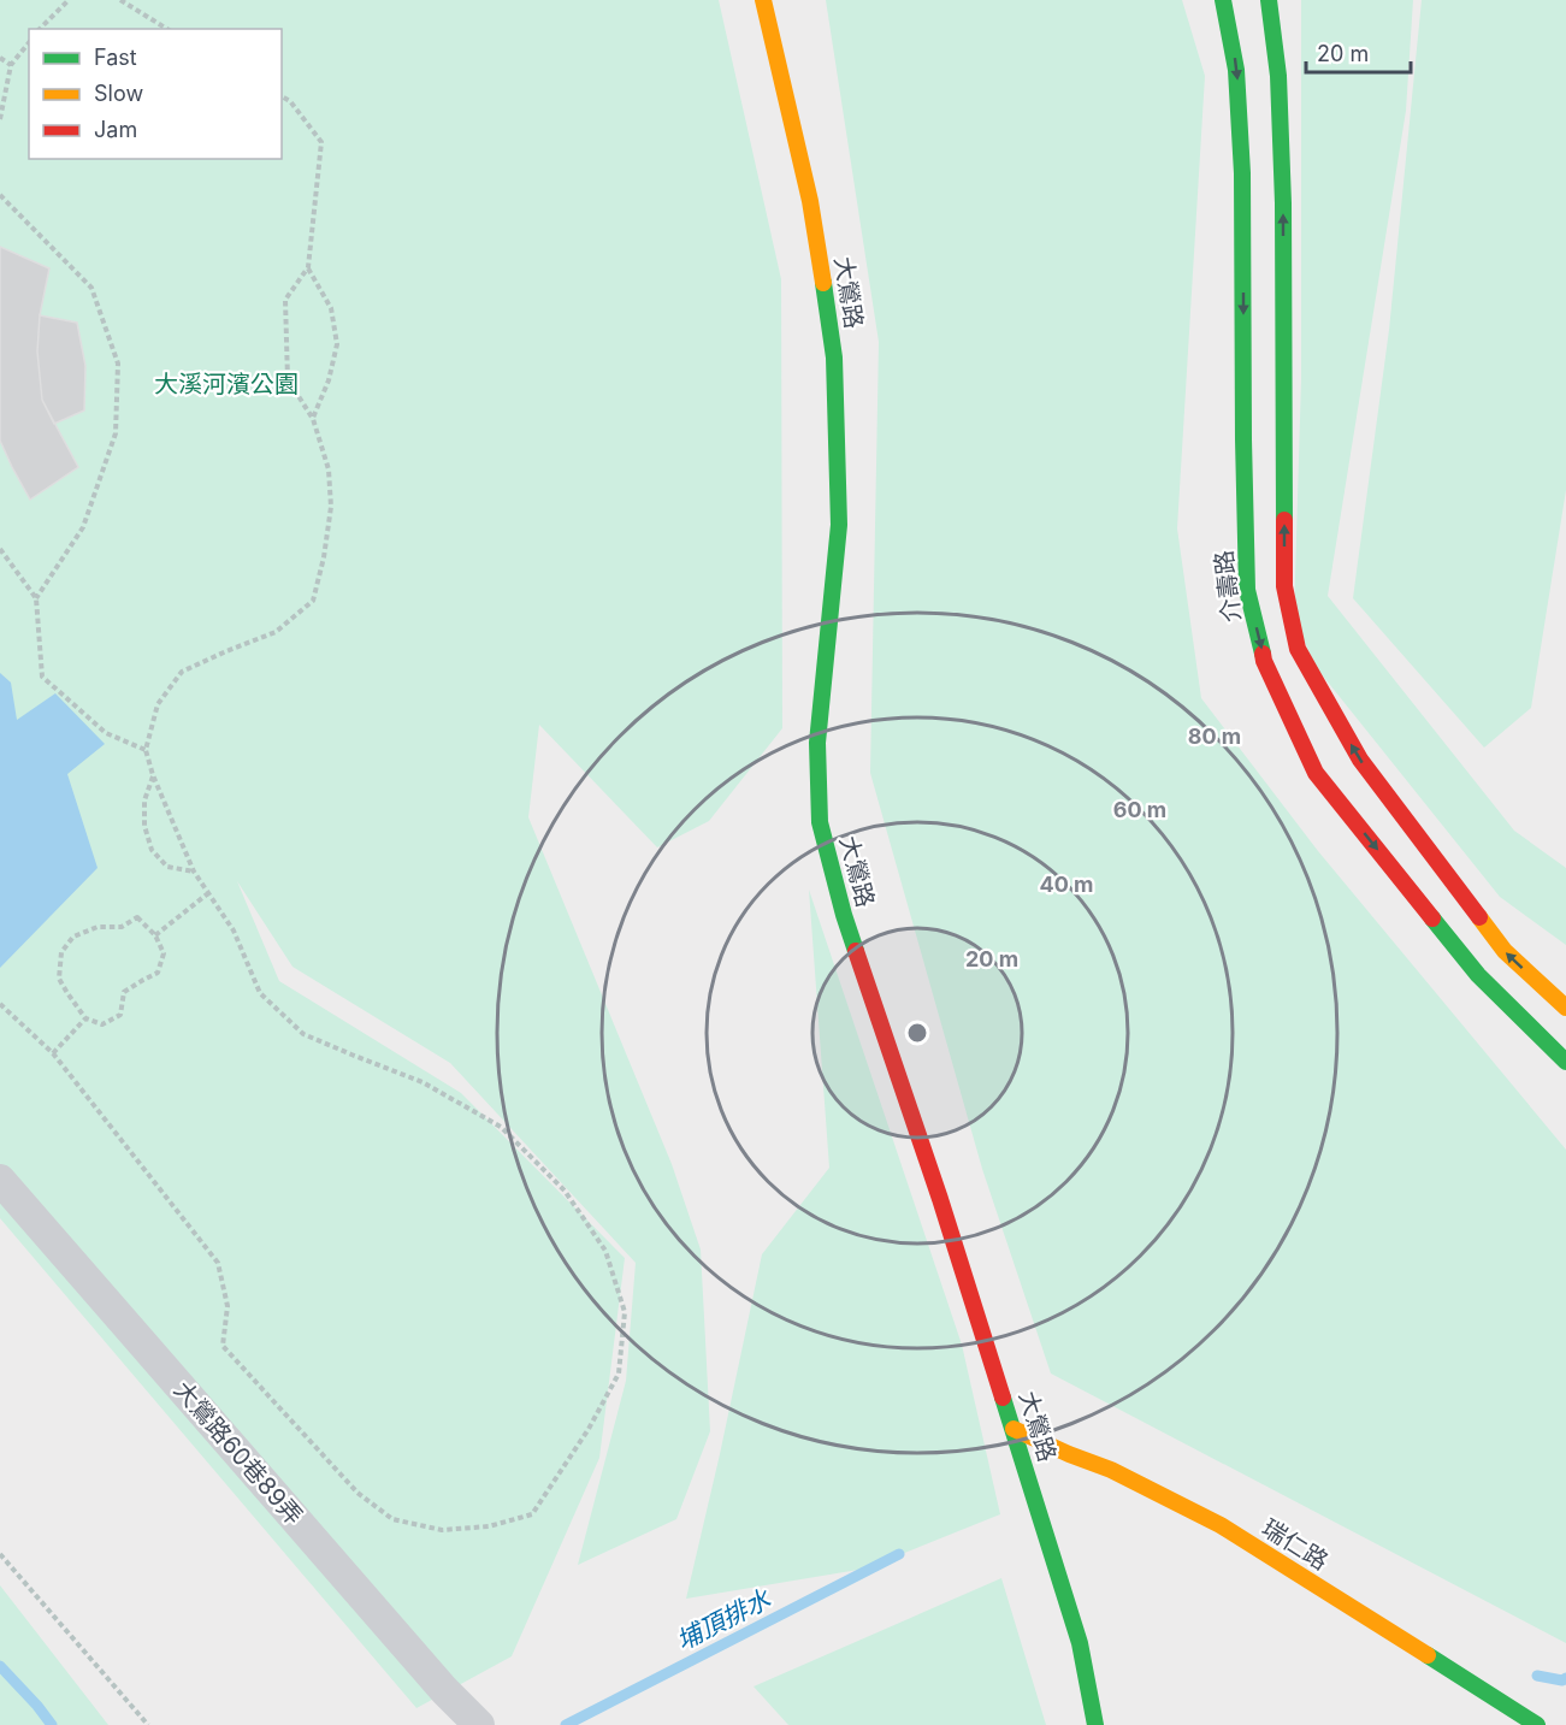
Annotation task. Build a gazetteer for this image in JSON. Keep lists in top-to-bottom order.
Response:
{
  "streets": {
    "street": [
      "大鶯路",
      "介壽路",
      "大鶯路60巷89弄",
      "瑞仁路"
    ]
  },
  "crossings": [
    ["大鶯路", "瑞仁路"]
  ],
  "water": ["埔頂排水"],
  "parks": ["大溪河濱公園"],
  "legend": ["Fast", "Slow", "Jam"],
  "scale_bar": "20 m",
  "rings": [
    "80 m",
    "60 m",
    "40 m",
    "20 m"
  ]
}
